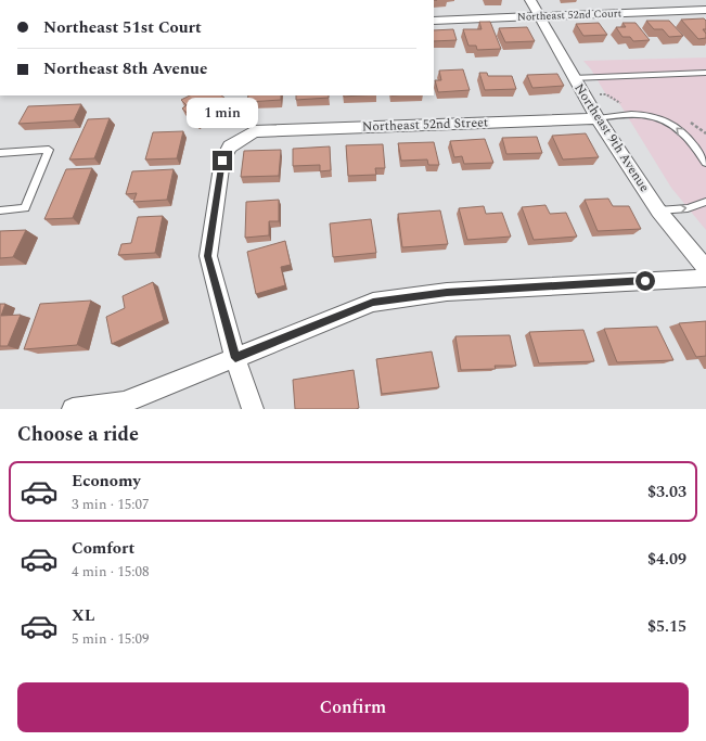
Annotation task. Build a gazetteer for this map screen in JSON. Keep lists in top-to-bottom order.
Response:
{
  "streets": {
    "street": ["Northeast 52nd Court", "Northeast 52nd Street", "Northeast 9th Avenue"]
  },
  "crossings": [
    ["Northeast 52nd Court", "Northeast 9th Avenue"],
    ["Northeast 52nd Street", "Northeast 9th Avenue"]
  ],
  "page": {
    "banner": ["Northeast 51st Court", "Northeast 8th Avenue"],
    "bubble": "1 min",
    "heading": "Choose a ride",
    "list": [
      {
        "name": "Economy",
        "note": "3 min · 15:07",
        "value": "$3.03"
      },
      {
        "name": "Comfort",
        "note": "4 min · 15:08",
        "value": "$4.09"
      },
      {
        "name": "XL",
        "note": "5 min · 15:09",
        "value": "$5.15"
      }
    ],
    "buttons": "Confirm"
  }
}
